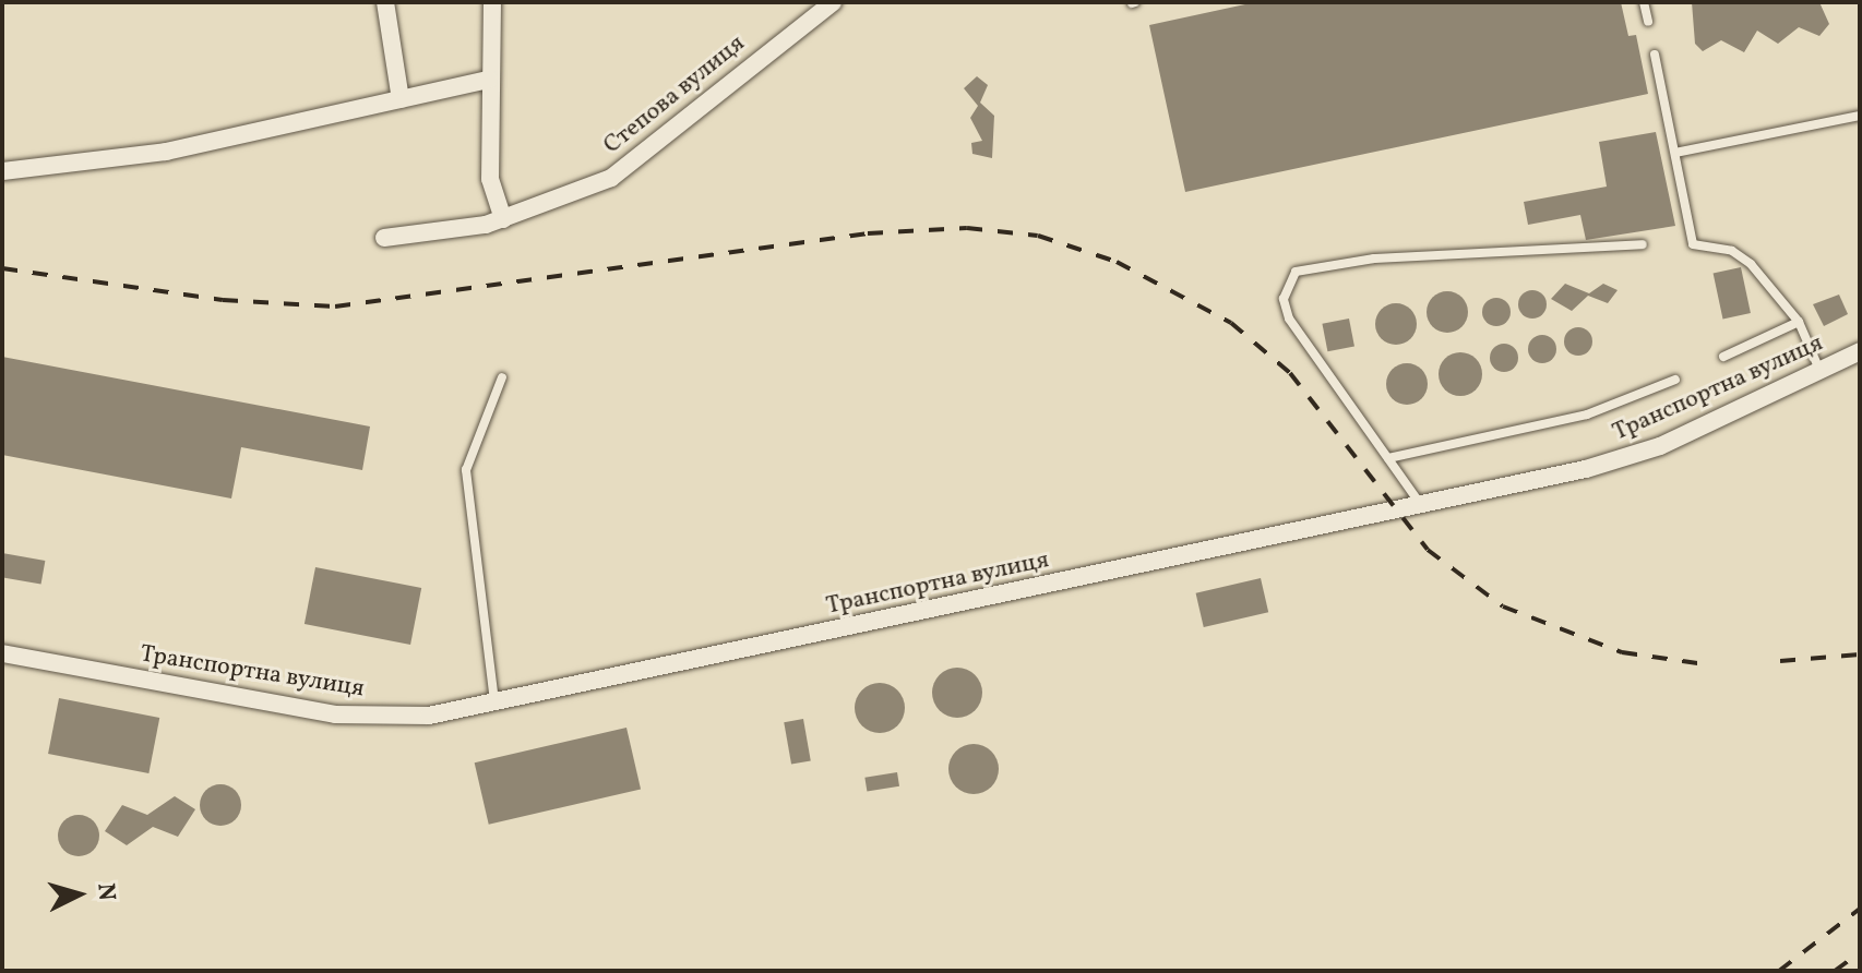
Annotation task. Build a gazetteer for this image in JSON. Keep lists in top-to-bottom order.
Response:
{
  "streets": {
    "street": ["Степова вулиця", "Транспортна вулиця"]
  },
  "north": "right"
}
